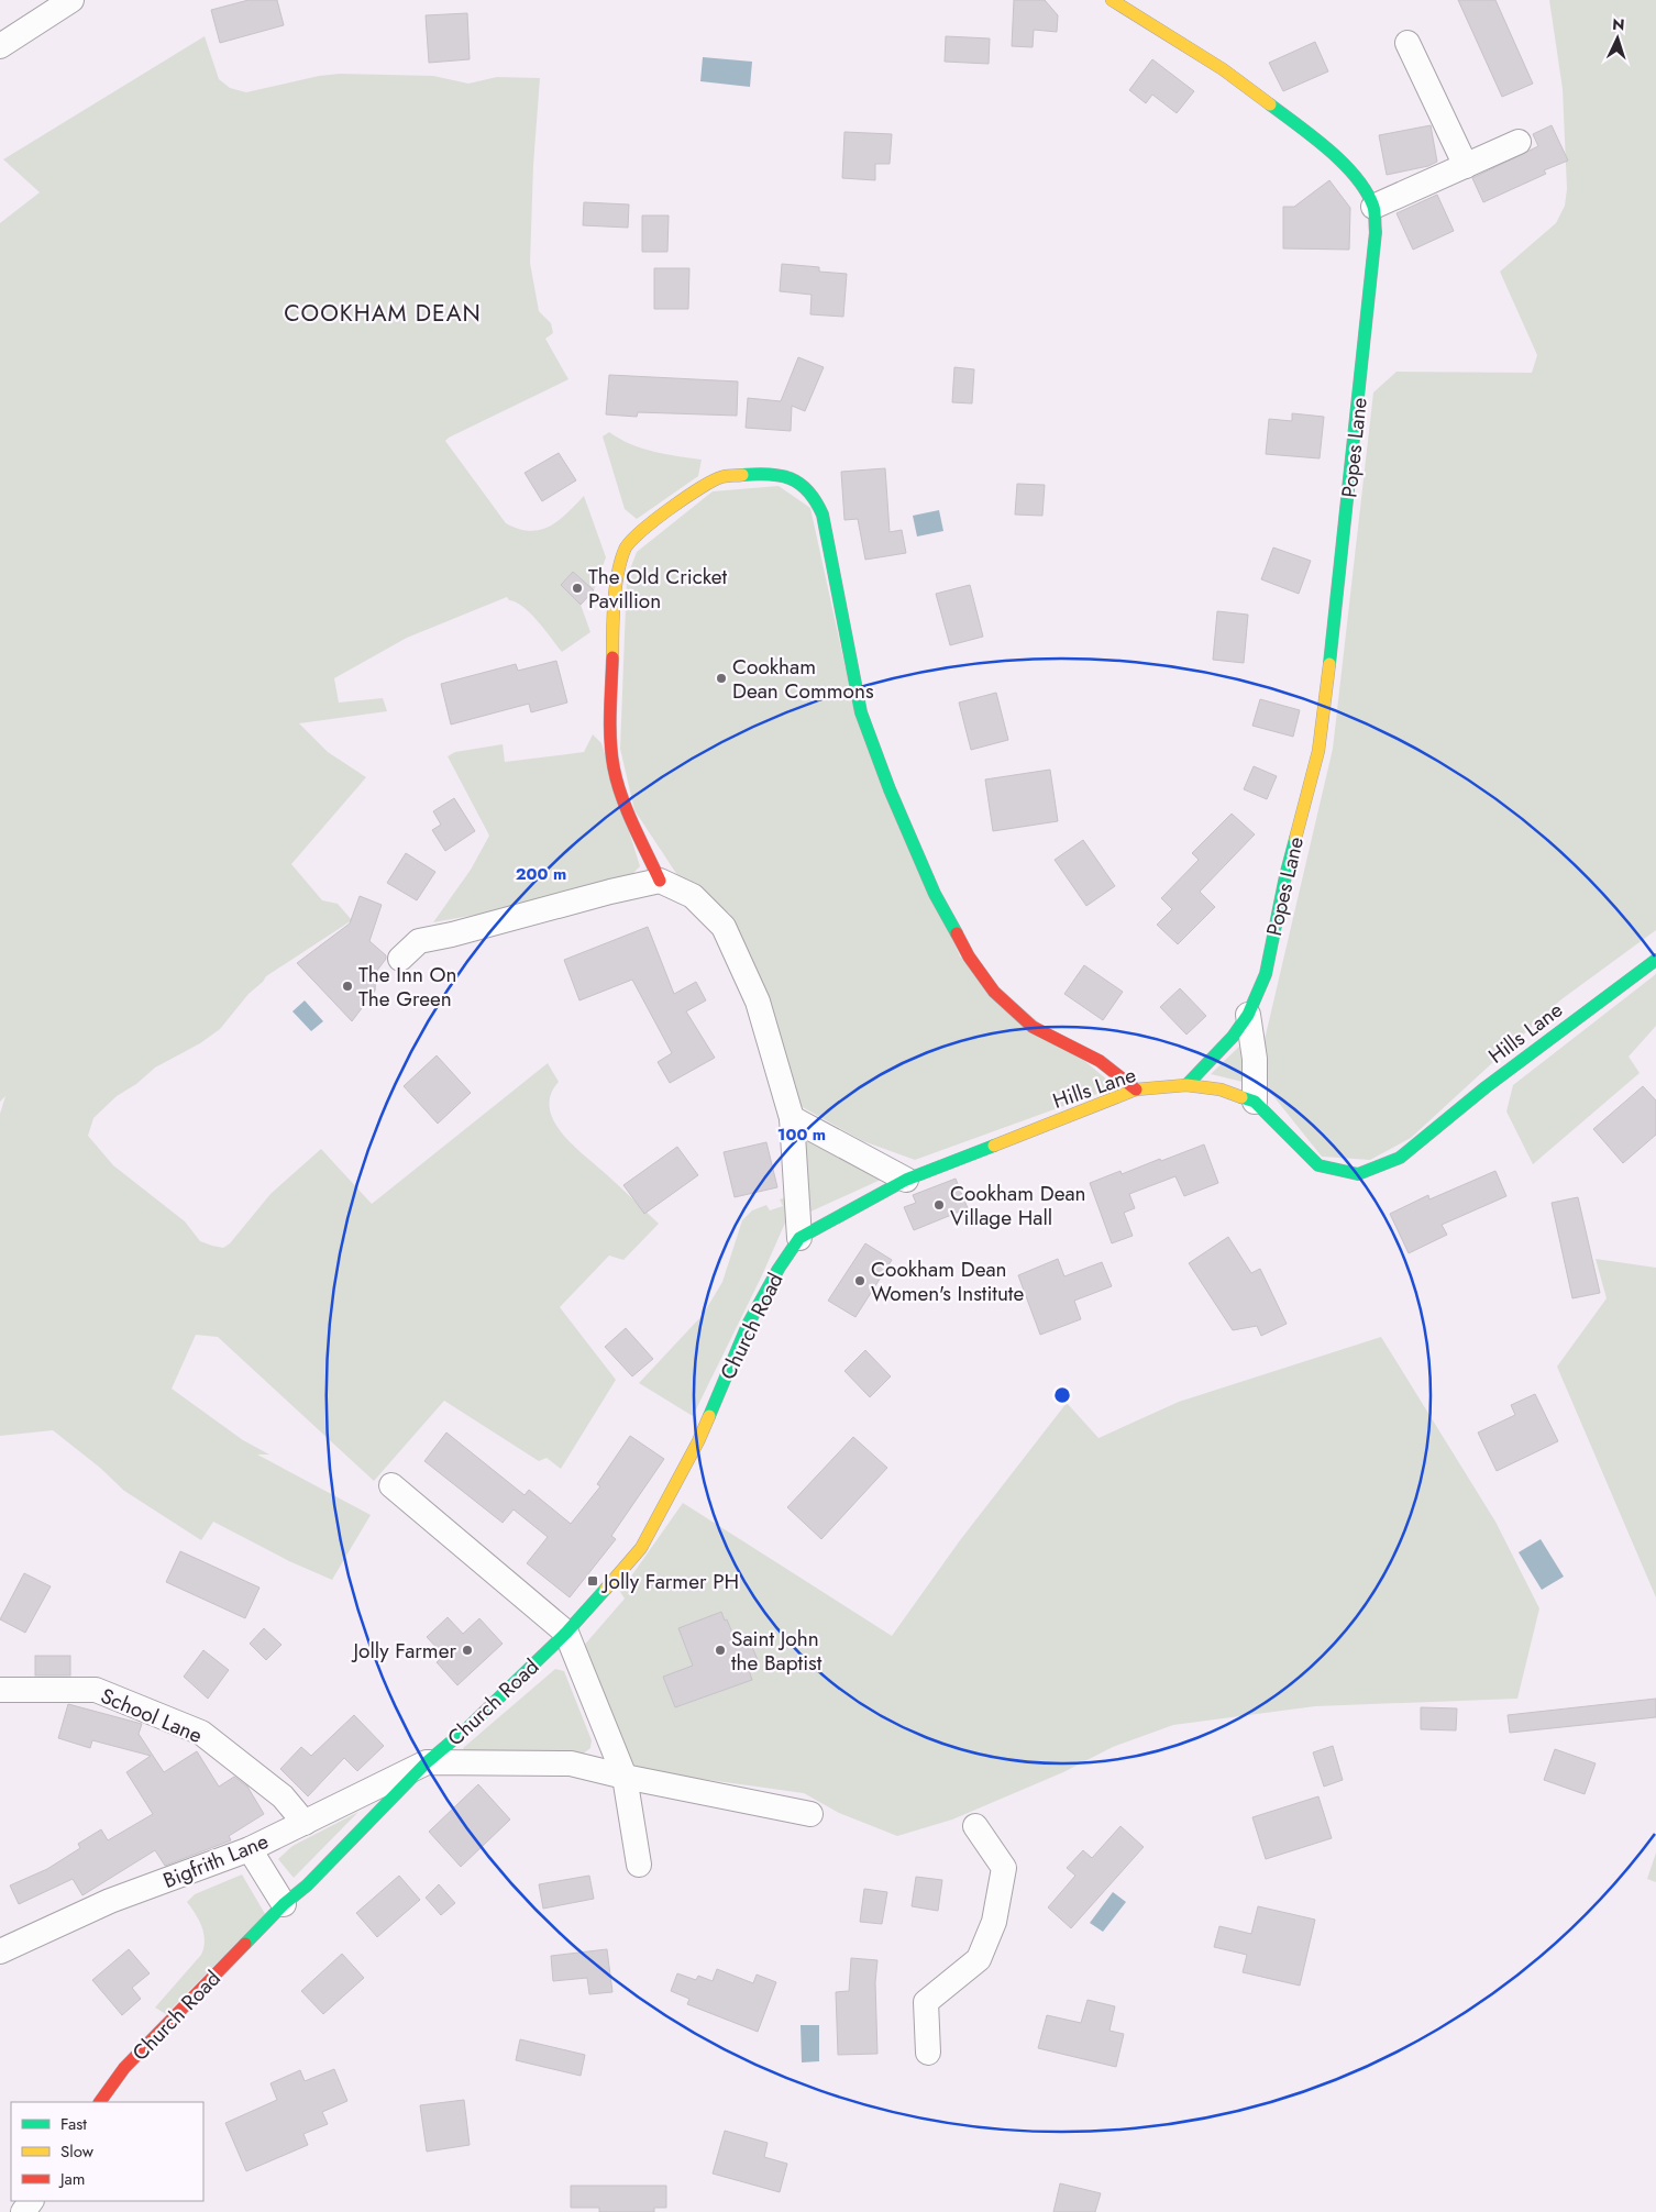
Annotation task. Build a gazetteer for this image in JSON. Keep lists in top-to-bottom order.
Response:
{
  "streets": {
    "street": [
      "Popes Lane",
      "Hills Lane",
      "Church Road",
      "School Lane",
      "Bigfrith Lane"
    ]
  },
  "crossings": [
    ["Popes Lane", "Hills Lane"],
    ["Hills Lane", "Church Road"],
    ["Church Road", "Bigfrith Lane"],
    ["School Lane", "Bigfrith Lane"]
  ],
  "districts": ["COOKHAM DEAN"],
  "places": {
    "other": [
      "The Old Cricket Pavillion",
      "Cookham Dean Commons",
      "The Inn On The Green",
      "Cookham Dean Village Hall",
      "Cookham Dean Women's Institute",
      "Jolly Farmer",
      "Saint John the Baptist"
    ],
    "transit": ["Jolly Farmer PH"]
  },
  "legend": ["Fast", "Slow", "Jam"],
  "north": "top",
  "rings": ["200 m", "100 m"]
}
